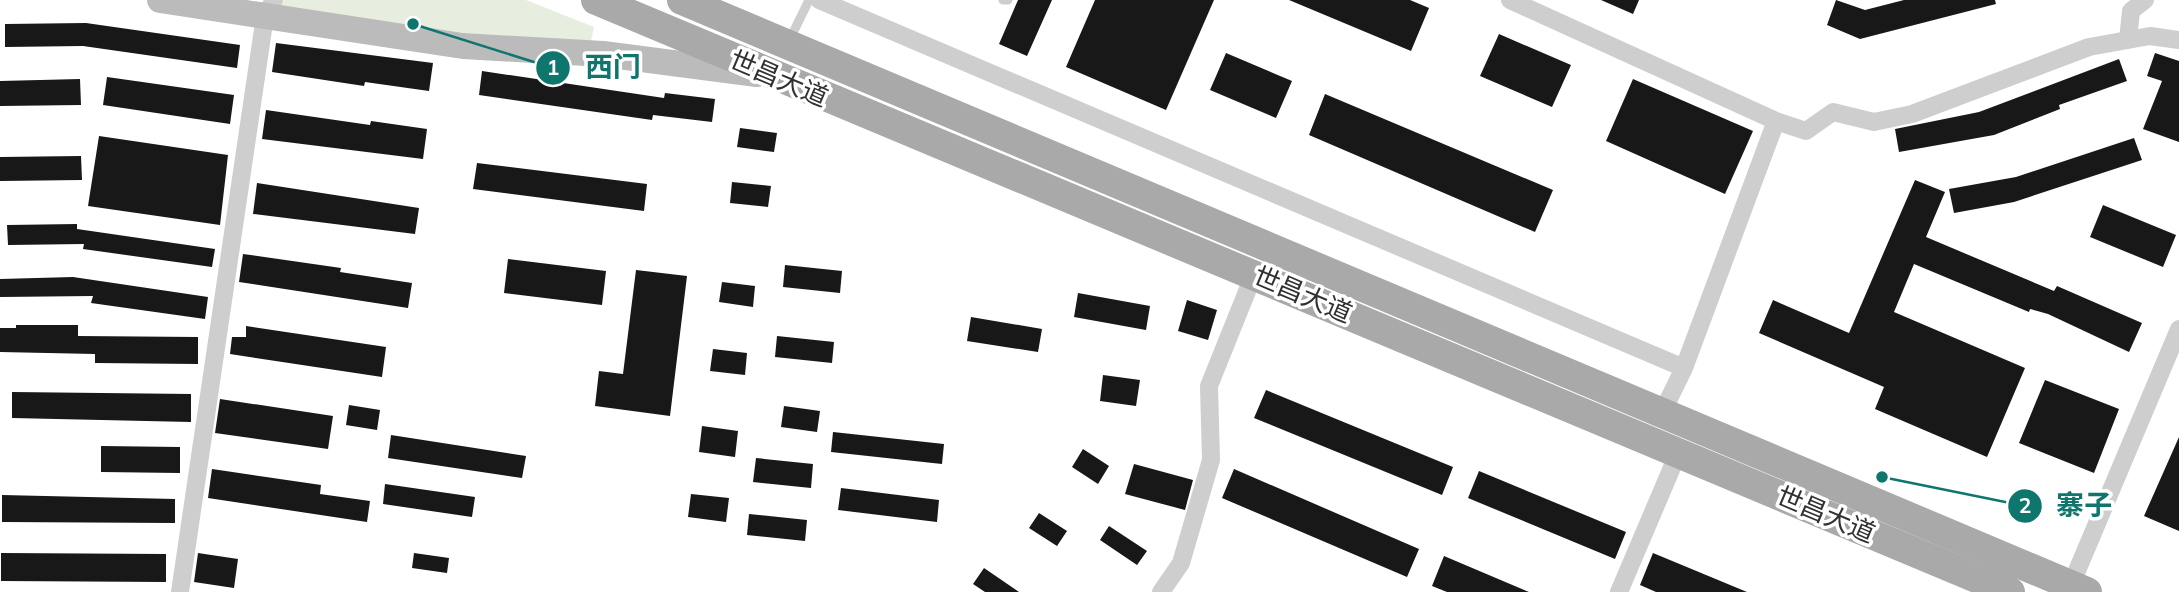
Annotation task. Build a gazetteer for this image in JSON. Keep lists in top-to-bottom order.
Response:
{
  "streets": {
    "main road": ["世昌大道"]
  },
  "places": ["西门", "寨子"]
}
